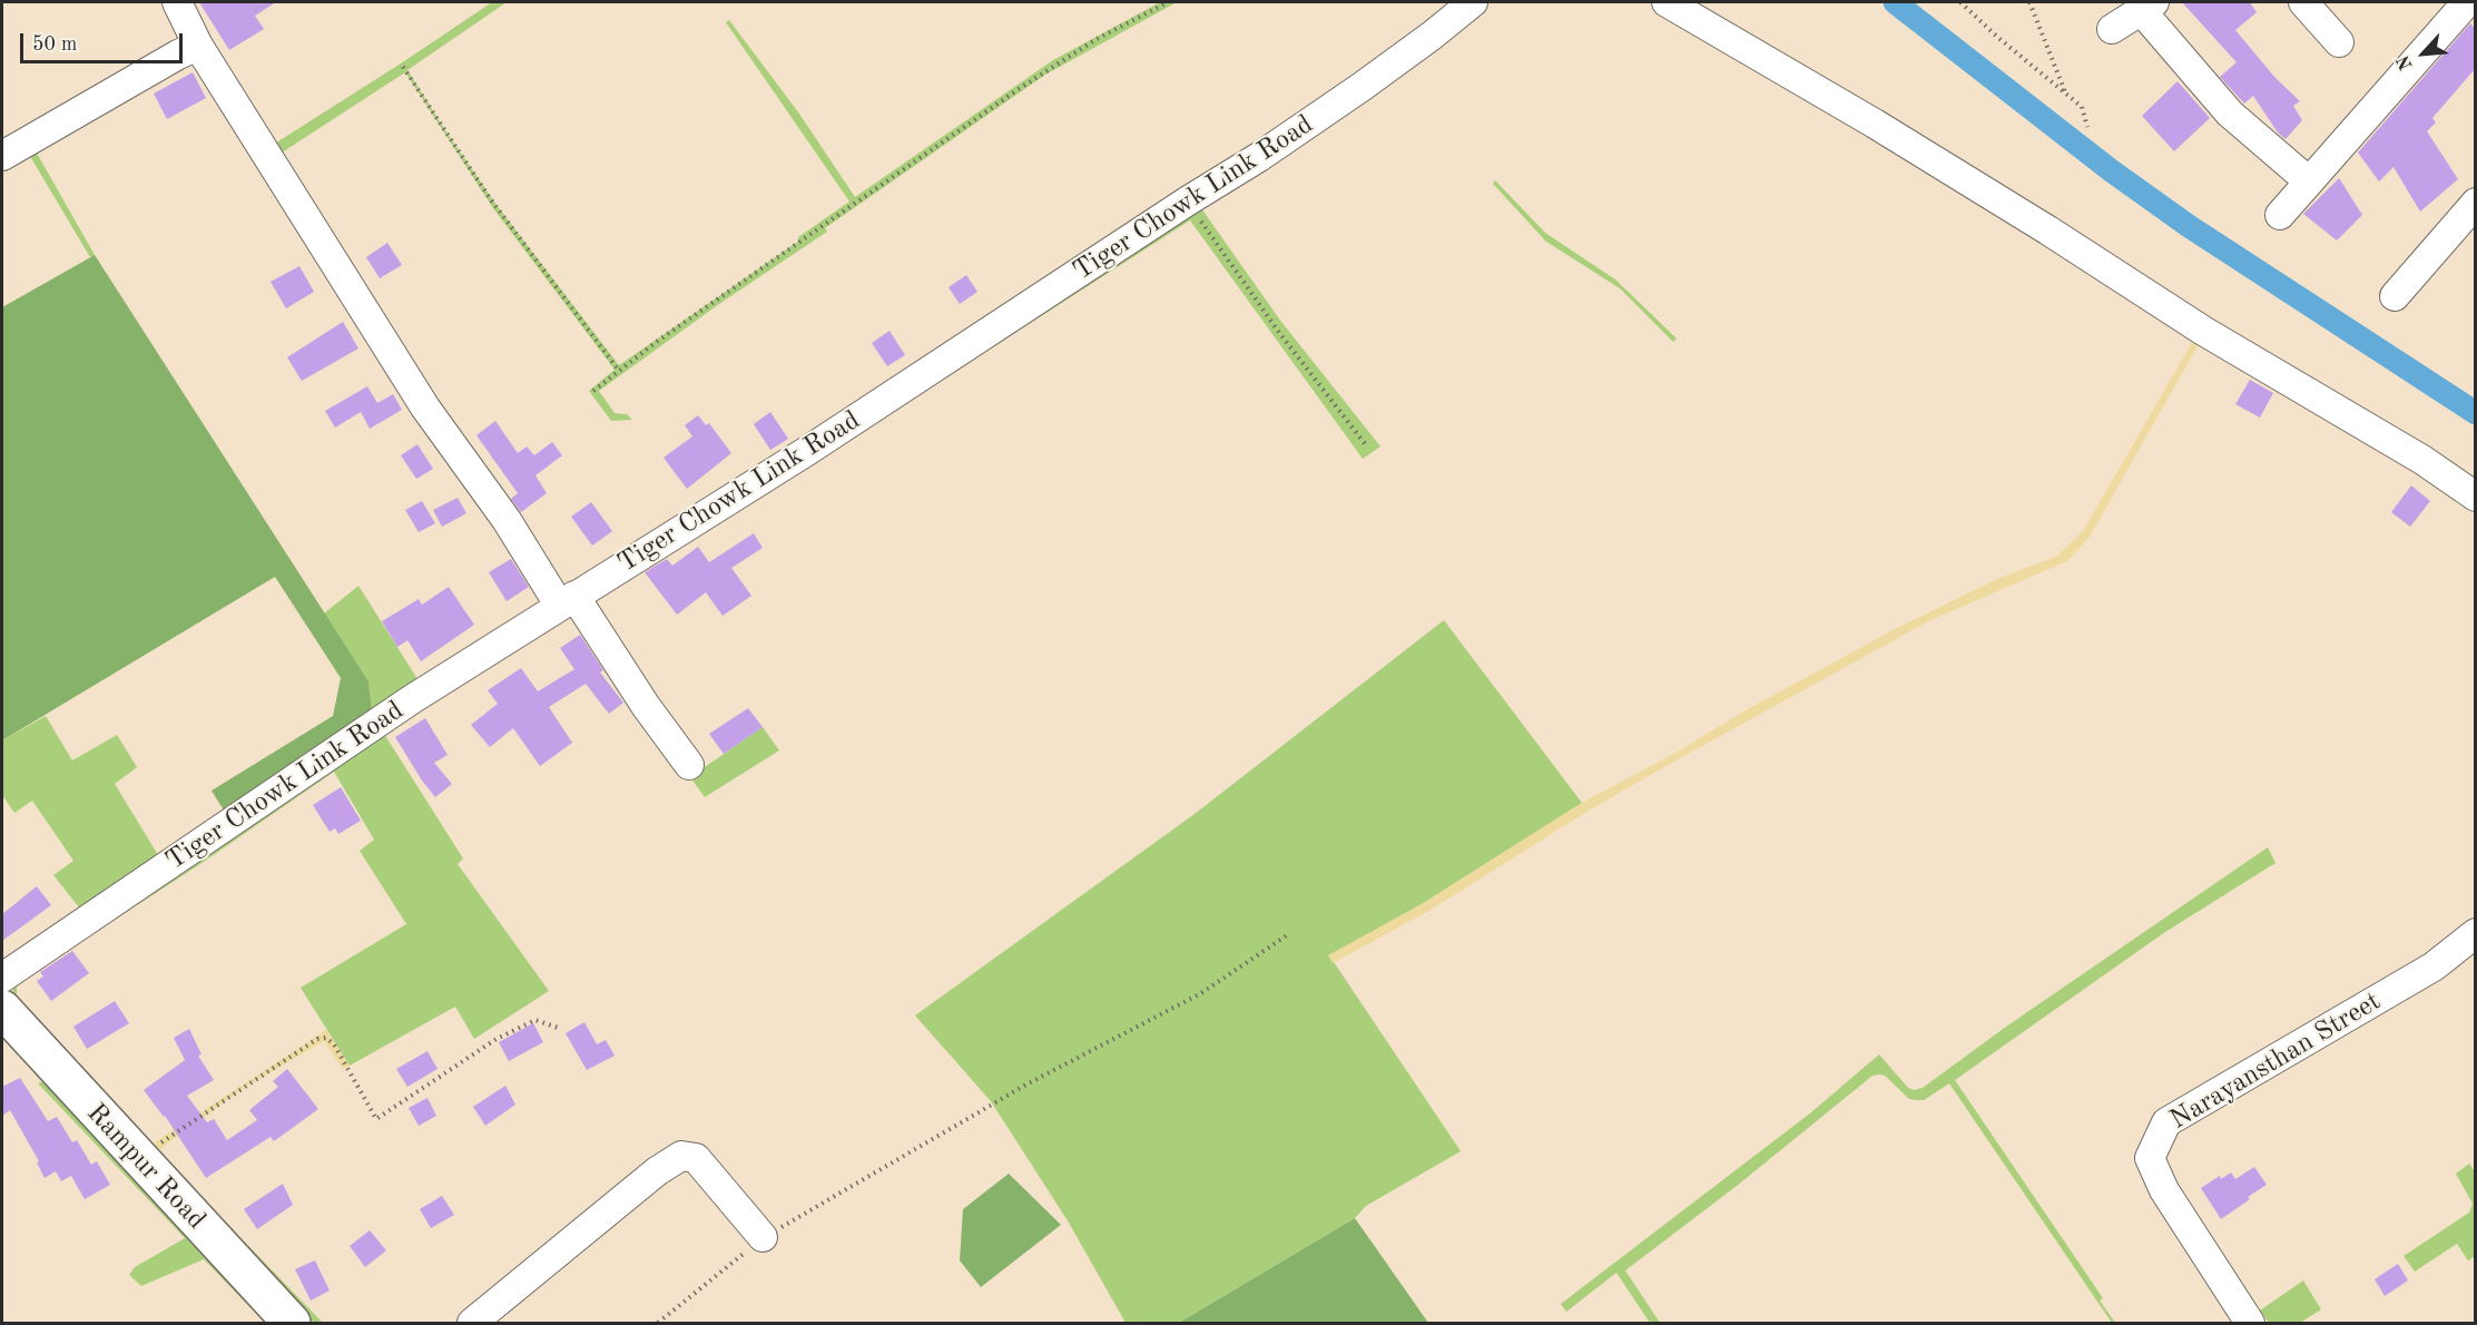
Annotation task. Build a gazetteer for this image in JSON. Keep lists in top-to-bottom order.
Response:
{
  "streets": {
    "main road": ["Rampur Road"],
    "street": ["Tiger Chowk Link Road", "Narayansthan Street"]
  },
  "scale_bar": "50 m",
  "north": "bottom left"
}
